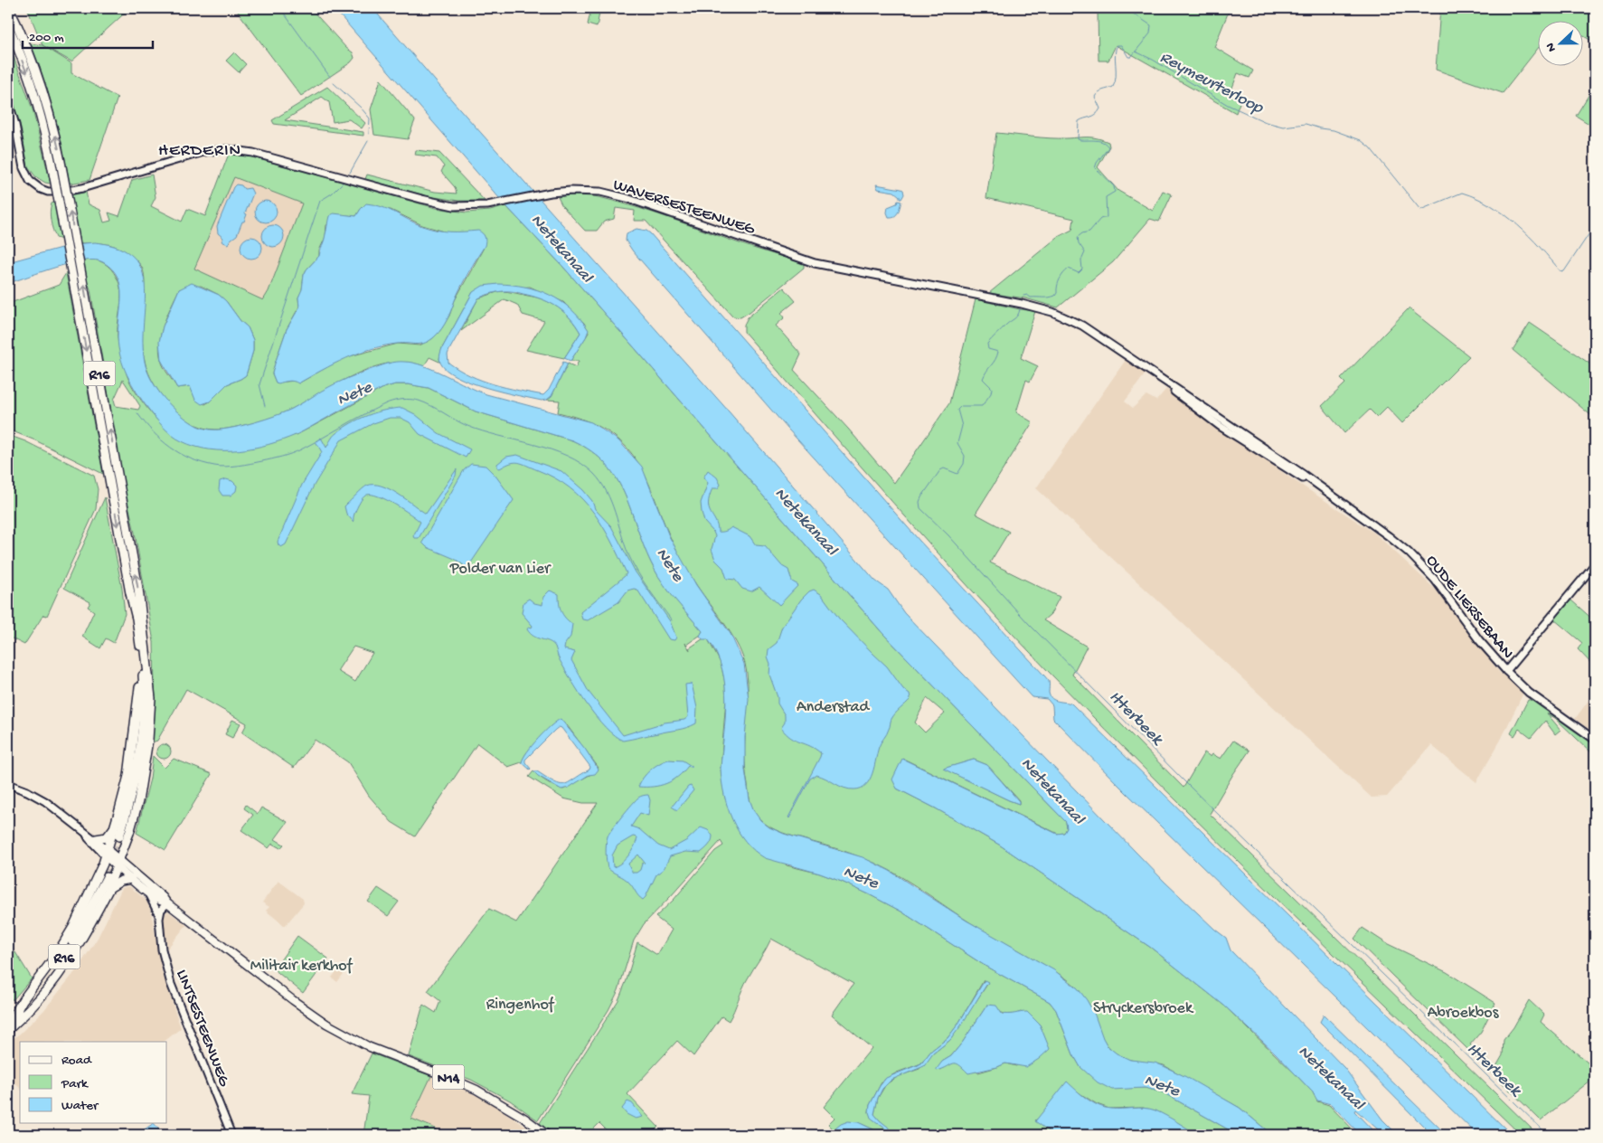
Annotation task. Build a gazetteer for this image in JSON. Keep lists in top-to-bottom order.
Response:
{
  "streets": {
    "highway": ["R16"],
    "main road": [
      "WAVERSESTEENWEG",
      "OUDE LIERSEBAAN",
      "LINTSESTEENWEG",
      "N14"
    ]
  },
  "crossings": [
    ["WAVERSESTEENWEG", "OUDE LIERSEBAAN"]
  ],
  "districts": ["HERDERIN"],
  "water": [
    "Reymeurterloop",
    "Netekanaal",
    "Nete",
    "Itterbeek"
  ],
  "parks": [
    "Polder van Lier",
    "Anderstad",
    "Militair kerkhof",
    "Ringenhof",
    "Stryckersbroek",
    "Abroekbos"
  ],
  "legend": ["Road", "Park", "Water"],
  "scale_bar": "200 m",
  "north": "left"
}
